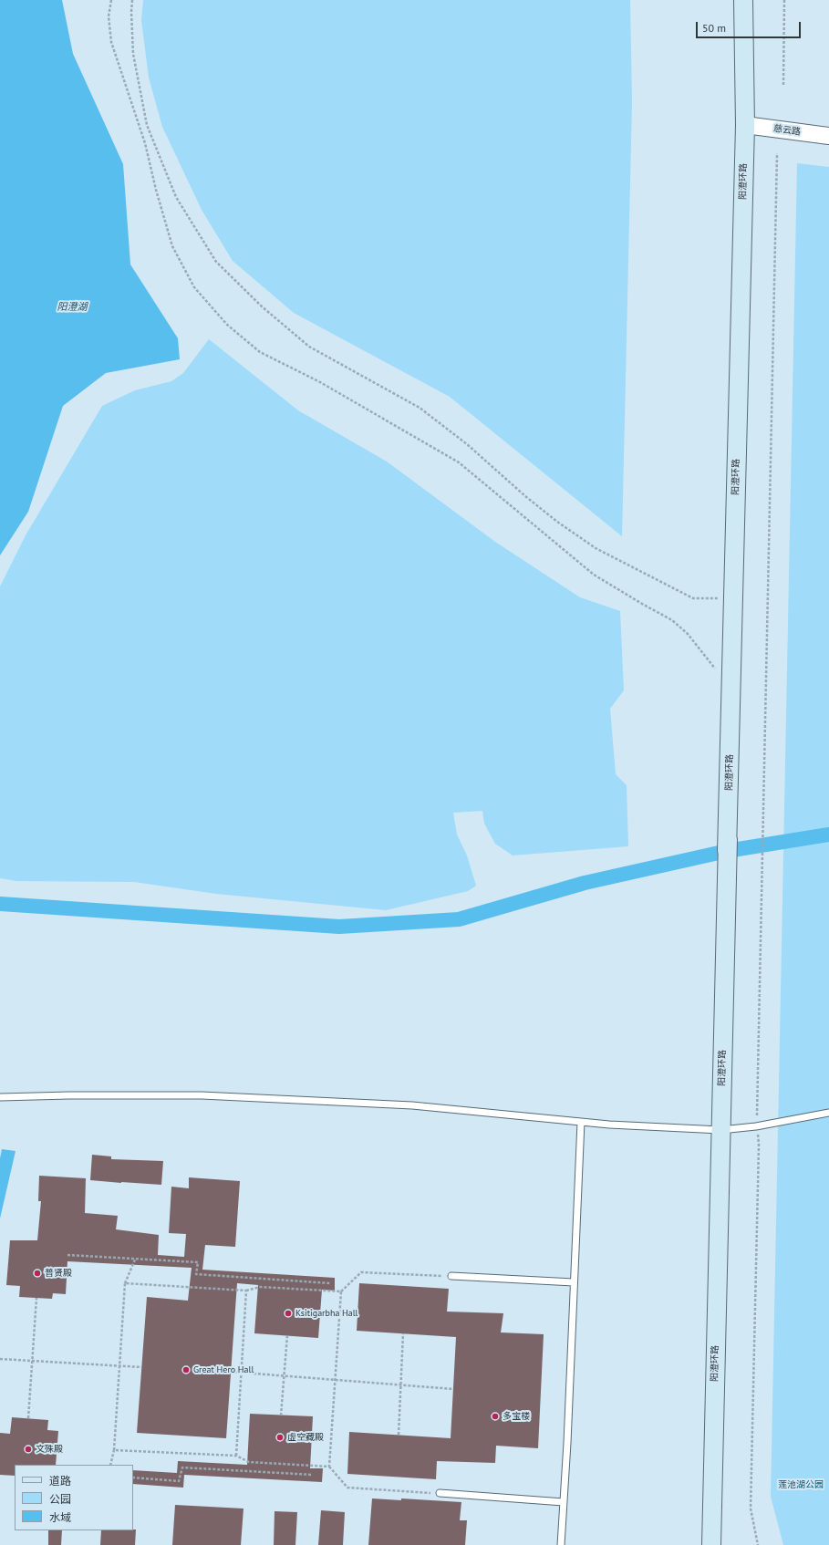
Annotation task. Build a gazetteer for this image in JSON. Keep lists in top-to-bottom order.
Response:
{
  "streets": {
    "main road": ["阳澄环路"],
    "street": ["慈云路"]
  },
  "crossings": [
    ["慈云路", "阳澄环路"]
  ],
  "water": ["阳澄湖"],
  "parks": ["莲池湖公园"],
  "places": [
    "普贤殿",
    "Ksitigarbha Hall",
    "Great Hero Hall",
    "多宝楼",
    "虚空藏殿",
    "文殊殿"
  ],
  "legend": ["道路", "公园", "水域"],
  "scale_bar": "50 m"
}
